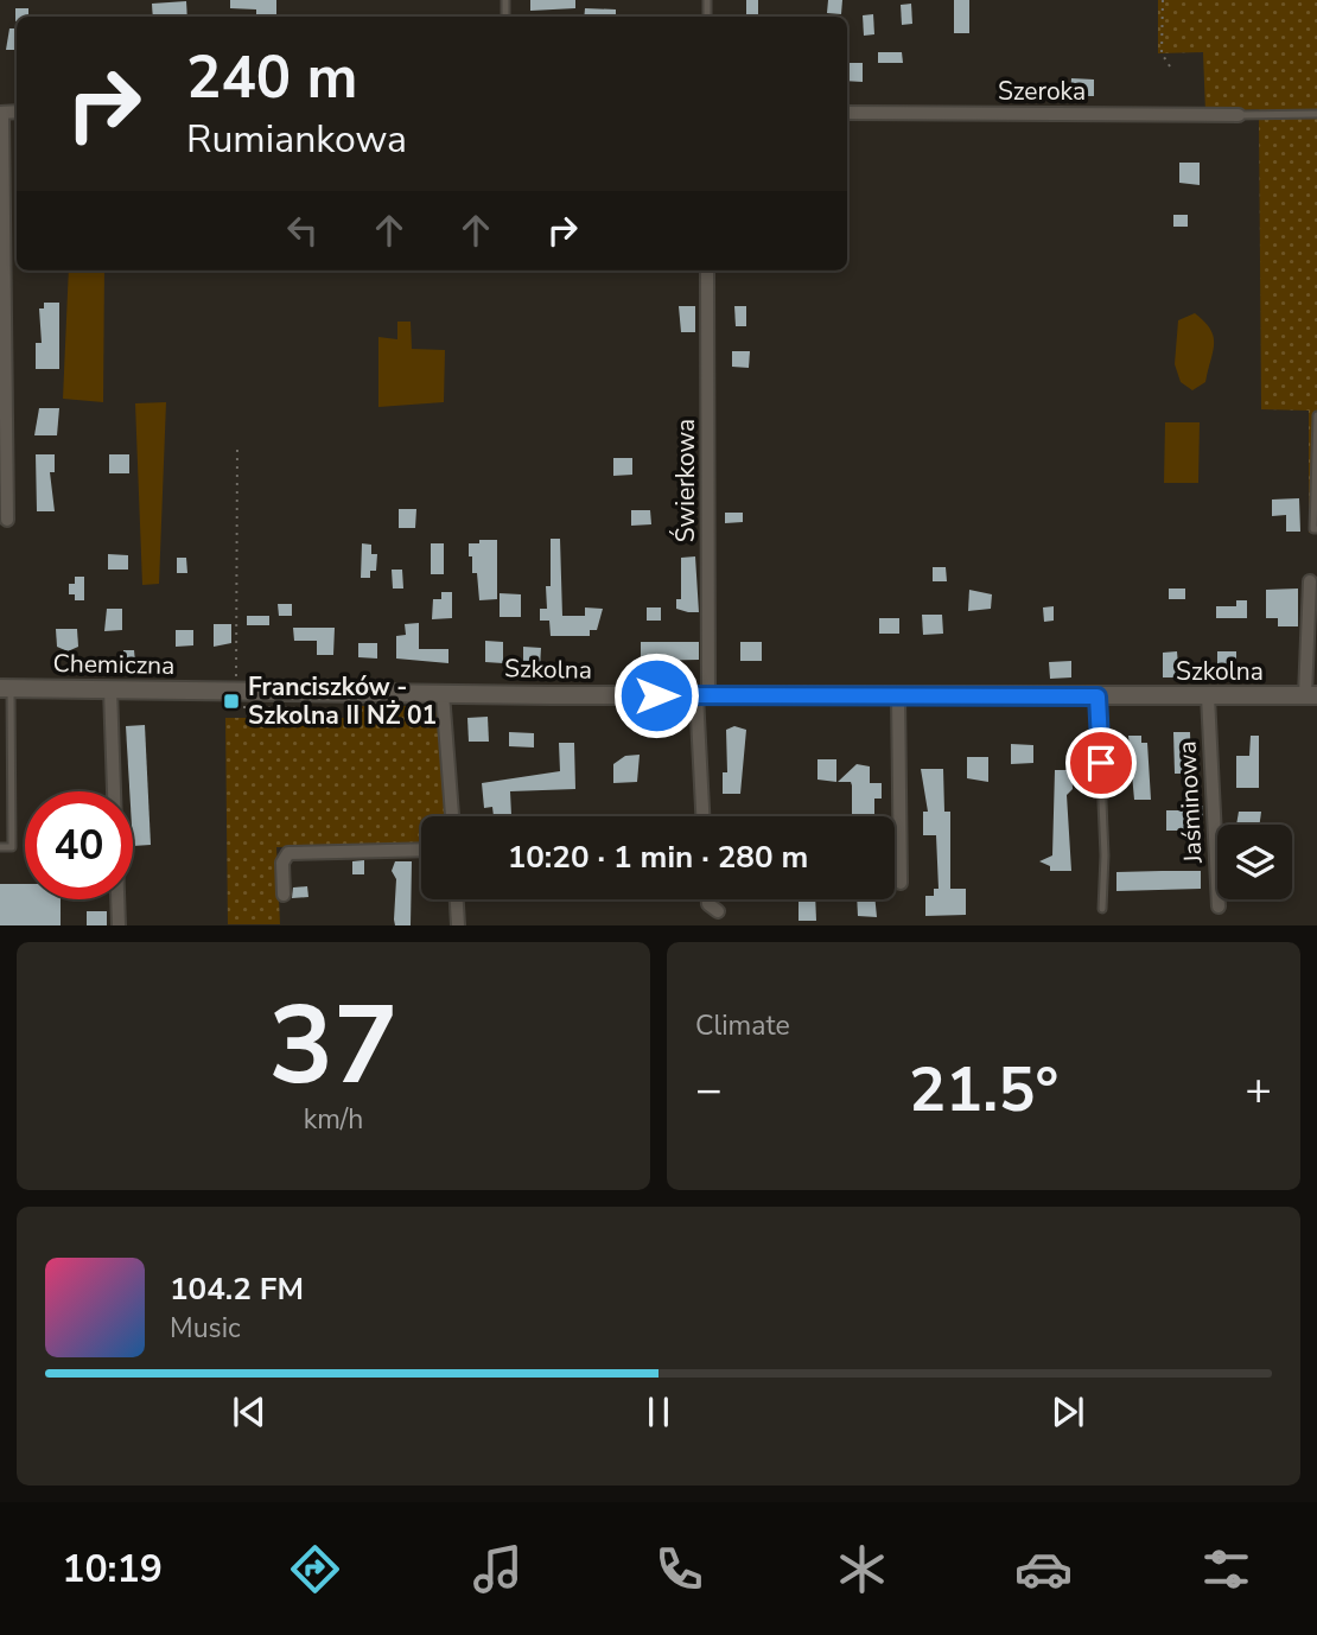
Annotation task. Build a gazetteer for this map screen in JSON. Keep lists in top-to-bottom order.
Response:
{
  "streets": {
    "street": [
      "Szeroka",
      "Świerkowa",
      "Chemiczna",
      "Szkolna",
      "Jaśminowa"
    ]
  },
  "crossings": [
    ["Świerkowa", "Szkolna"],
    ["Chemiczna", "Szkolna"],
    ["Szkolna", "Jaśminowa"]
  ],
  "places": {
    "transit": ["Franciszków - Szkolna II NŻ 01"]
  },
  "page": {
    "turn": ["240 m", "Rumiankowa"],
    "limit": "40",
    "trip": "10:20 · 1 min · 280 m",
    "tile": [
      ["37", "km/h"],
      "Climate"
    ],
    "heat": ["−", "21.5°", "+"],
    "song": ["104.2 FM", "Music"],
    "tabs": "10:19"
  }
}
